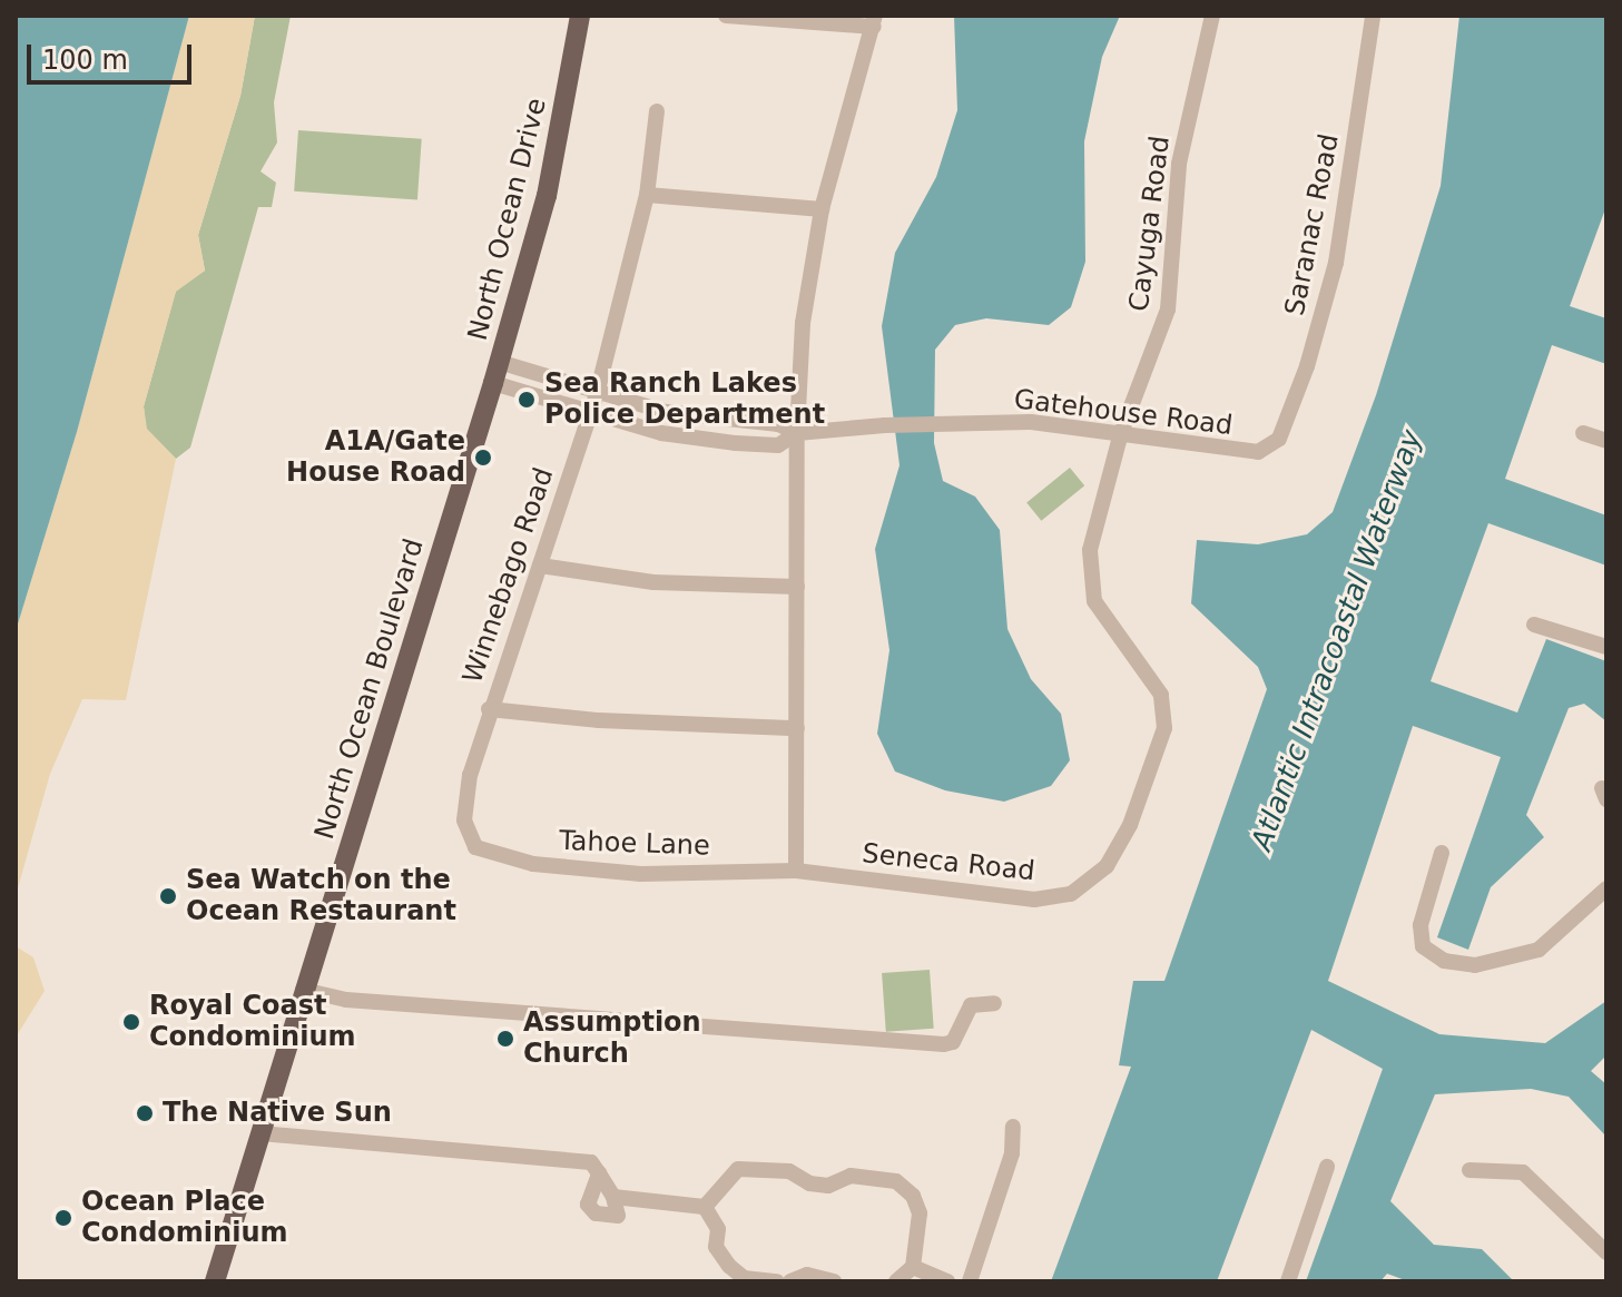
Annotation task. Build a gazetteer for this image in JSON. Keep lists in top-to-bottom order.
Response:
{
  "streets": {
    "main road": ["North Ocean Drive", "North Ocean Boulevard"],
    "street": [
      "Cayuga Road",
      "Saranac Road",
      "Gatehouse Road",
      "Winnebago Road",
      "Tahoe Lane",
      "Seneca Road"
    ]
  },
  "crossings": [
    ["North Ocean Drive", "Gatehouse Road"],
    ["North Ocean Drive", "North Ocean Boulevard"],
    ["Cayuga Road", "Gatehouse Road"],
    ["Cayuga Road", "Seneca Road"],
    ["Saranac Road", "Gatehouse Road"],
    ["Gatehouse Road", "Winnebago Road"],
    ["Gatehouse Road", "North Ocean Boulevard"],
    ["Gatehouse Road", "Seneca Road"],
    ["Winnebago Road", "Tahoe Lane"],
    ["Tahoe Lane", "Seneca Road"]
  ],
  "water": ["Atlantic Intracoastal Waterway"],
  "places": [
    "Sea Ranch Lakes Police Department",
    "A1A/Gate House Road",
    "Sea Watch on the Ocean Restaurant",
    "Royal Coast Condominium",
    "Assumption Church",
    "The Native Sun",
    "Ocean Place Condominium"
  ],
  "scale_bar": "100 m"
}
